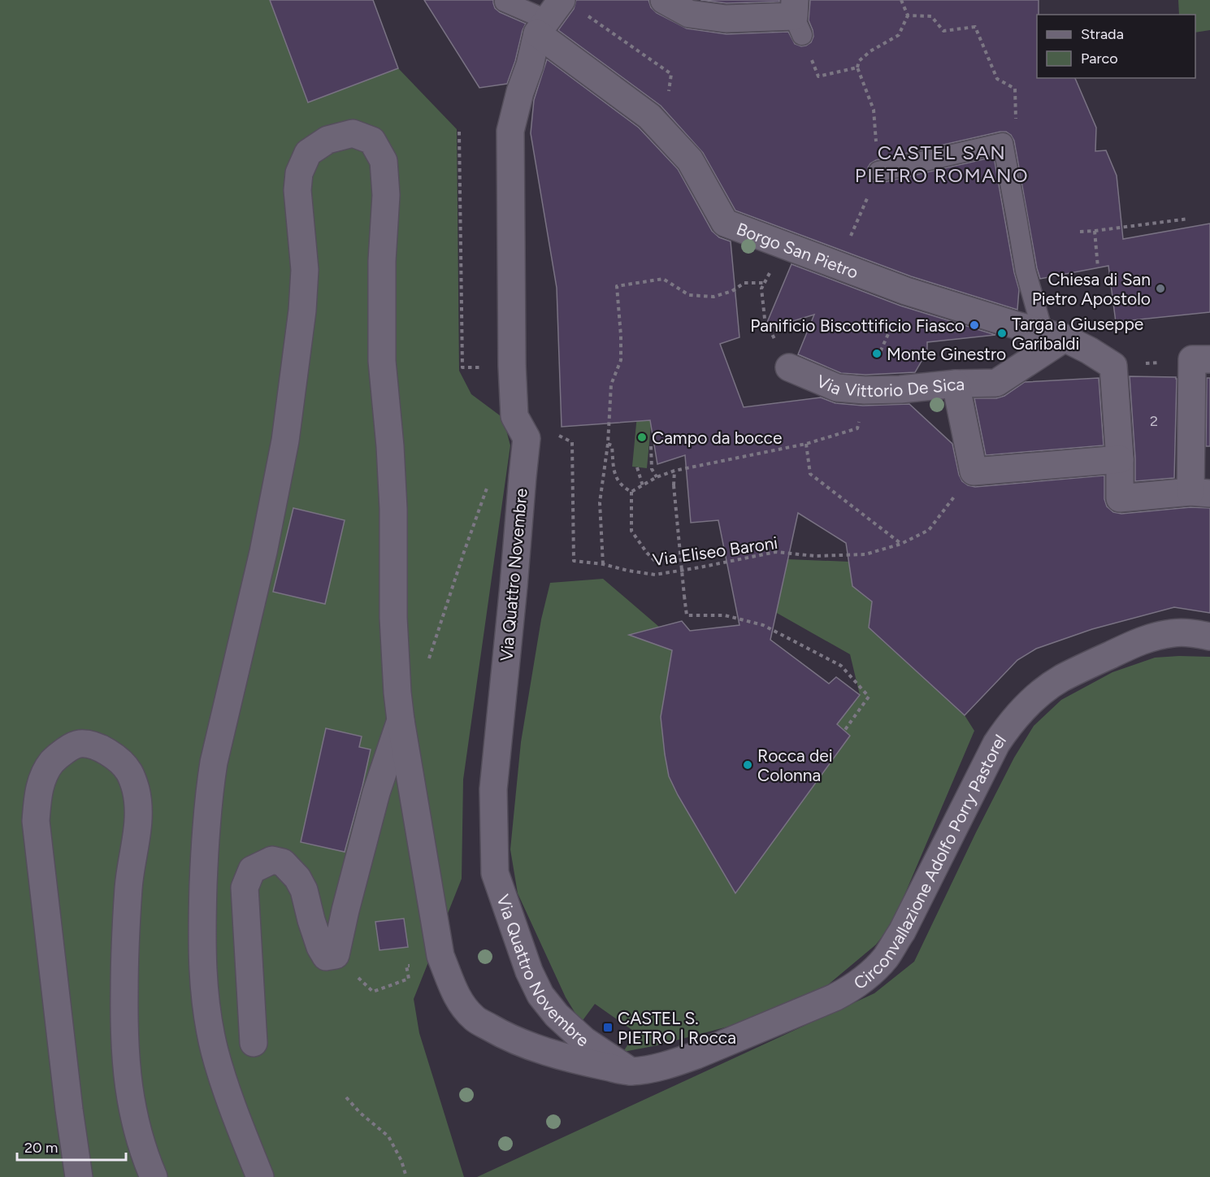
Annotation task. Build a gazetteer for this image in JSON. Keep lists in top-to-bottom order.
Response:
{
  "streets": {
    "street": [
      "Borgo San Pietro",
      "Via Vittorio De Sica",
      "Via Quattro Novembre",
      "Circonvallazione Adolfo Porry Pastorel"
    ],
    "path": ["Via Eliseo Baroni"]
  },
  "crossings": [
    ["Borgo San Pietro", "Via Vittorio De Sica"],
    ["Borgo San Pietro", "Via Quattro Novembre"],
    ["Via Eliseo Baroni", "Via Quattro Novembre"],
    ["Via Quattro Novembre", "Circonvallazione Adolfo Porry Pastorel"]
  ],
  "districts": ["CASTEL SAN PIETRO ROMANO"],
  "places": {
    "other": [
      "Chiesa di San Pietro Apostolo",
      "Panificio Biscottificio Fiasco",
      "Targa a Giuseppe Garibaldi",
      "Monte Ginestro",
      "Campo da bocce",
      "Rocca dei Colonna"
    ],
    "transit": ["CASTEL S. PIETRO | Rocca"]
  },
  "house_numbers": ["2"],
  "legend": ["Strada", "Parco"],
  "scale_bar": "20 m"
}
